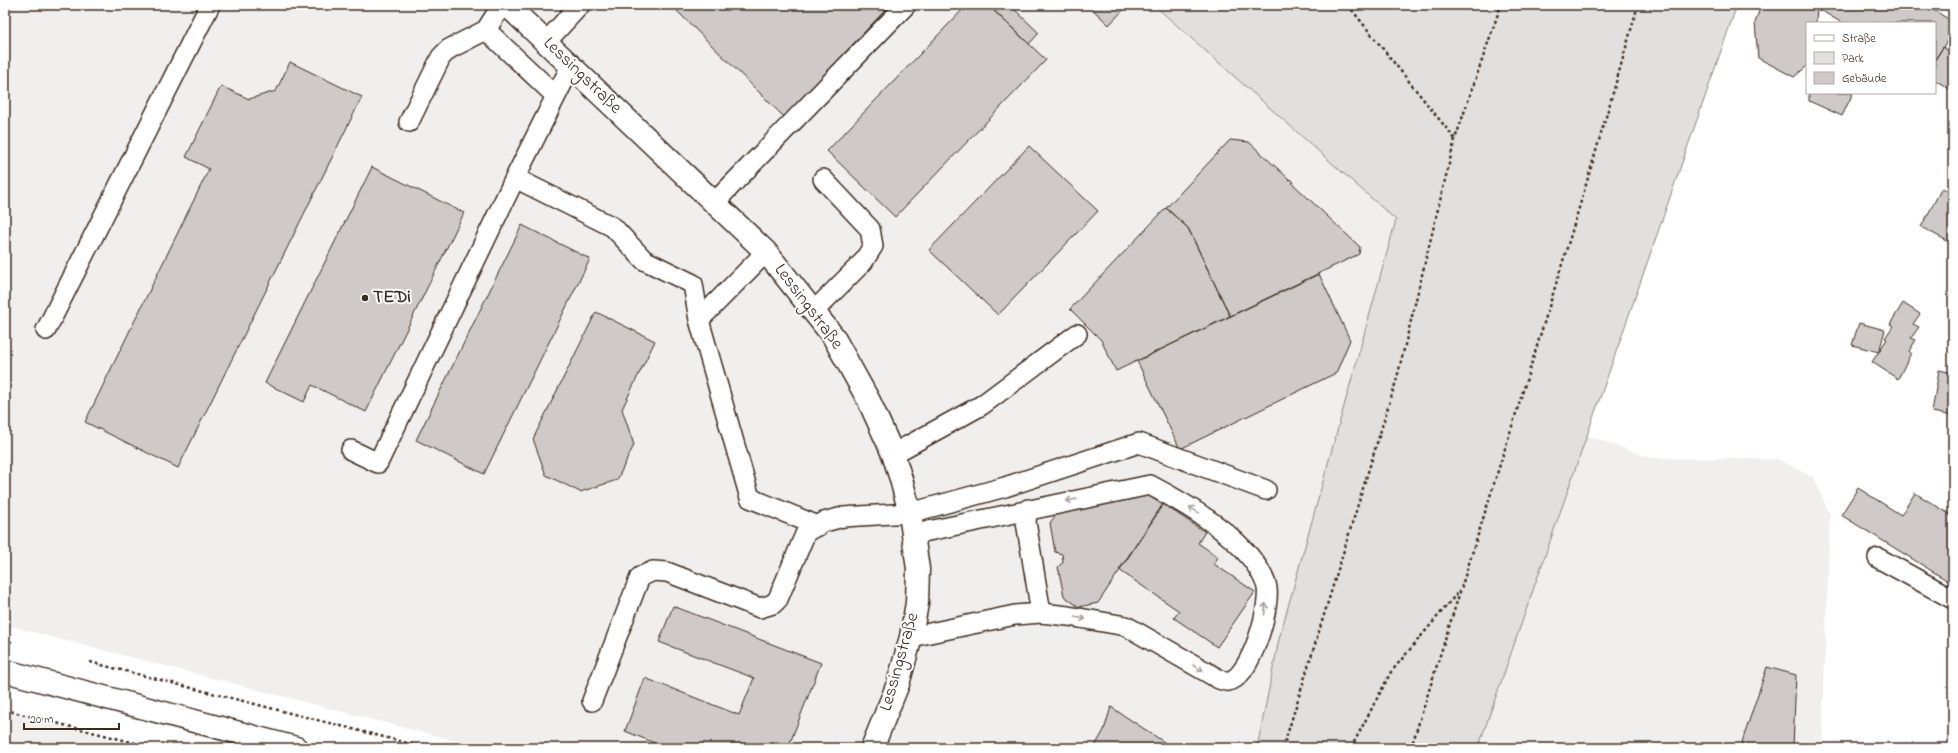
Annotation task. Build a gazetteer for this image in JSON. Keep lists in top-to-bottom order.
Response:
{
  "streets": {
    "street": ["Lessingstraße"]
  },
  "places": ["TEDi"],
  "legend": ["Straße", "Park", "Gebäude"],
  "scale_bar": "20 m"
}
